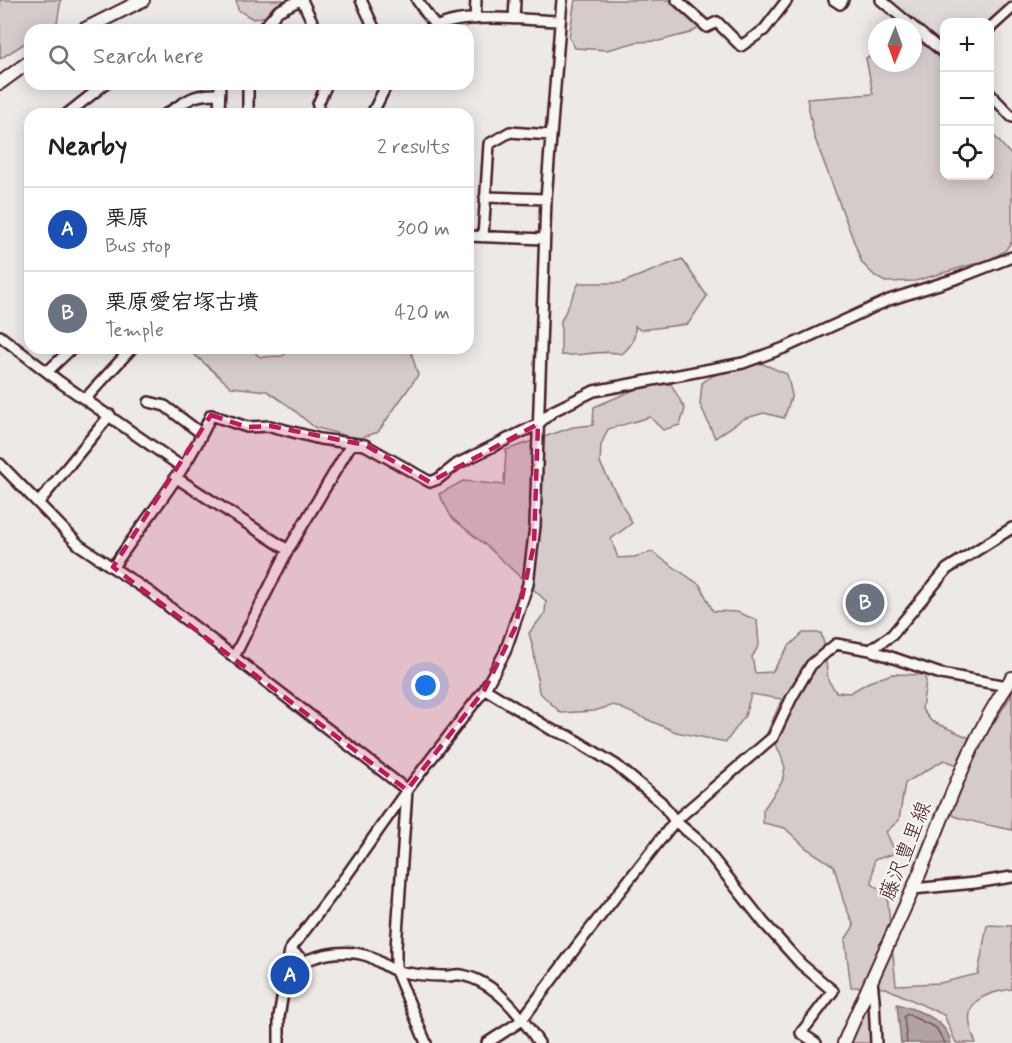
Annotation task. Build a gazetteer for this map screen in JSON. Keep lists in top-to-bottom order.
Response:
{
  "streets": {
    "main road": ["藤沢豊里線"]
  },
  "north": "bottom",
  "page": {
    "map_buttons": ["+", "−"],
    "search": "Search here",
    "heading": ["Nearby", "2 results"],
    "list": [
      {
        "mark": "A",
        "name": "栗原",
        "note": "Bus stop",
        "value": "300 m"
      },
      {
        "mark": "B",
        "name": "栗原愛宕塚古墳",
        "note": "Temple",
        "value": "420 m"
      }
    ],
    "pins": ["B", "A"]
  }
}
